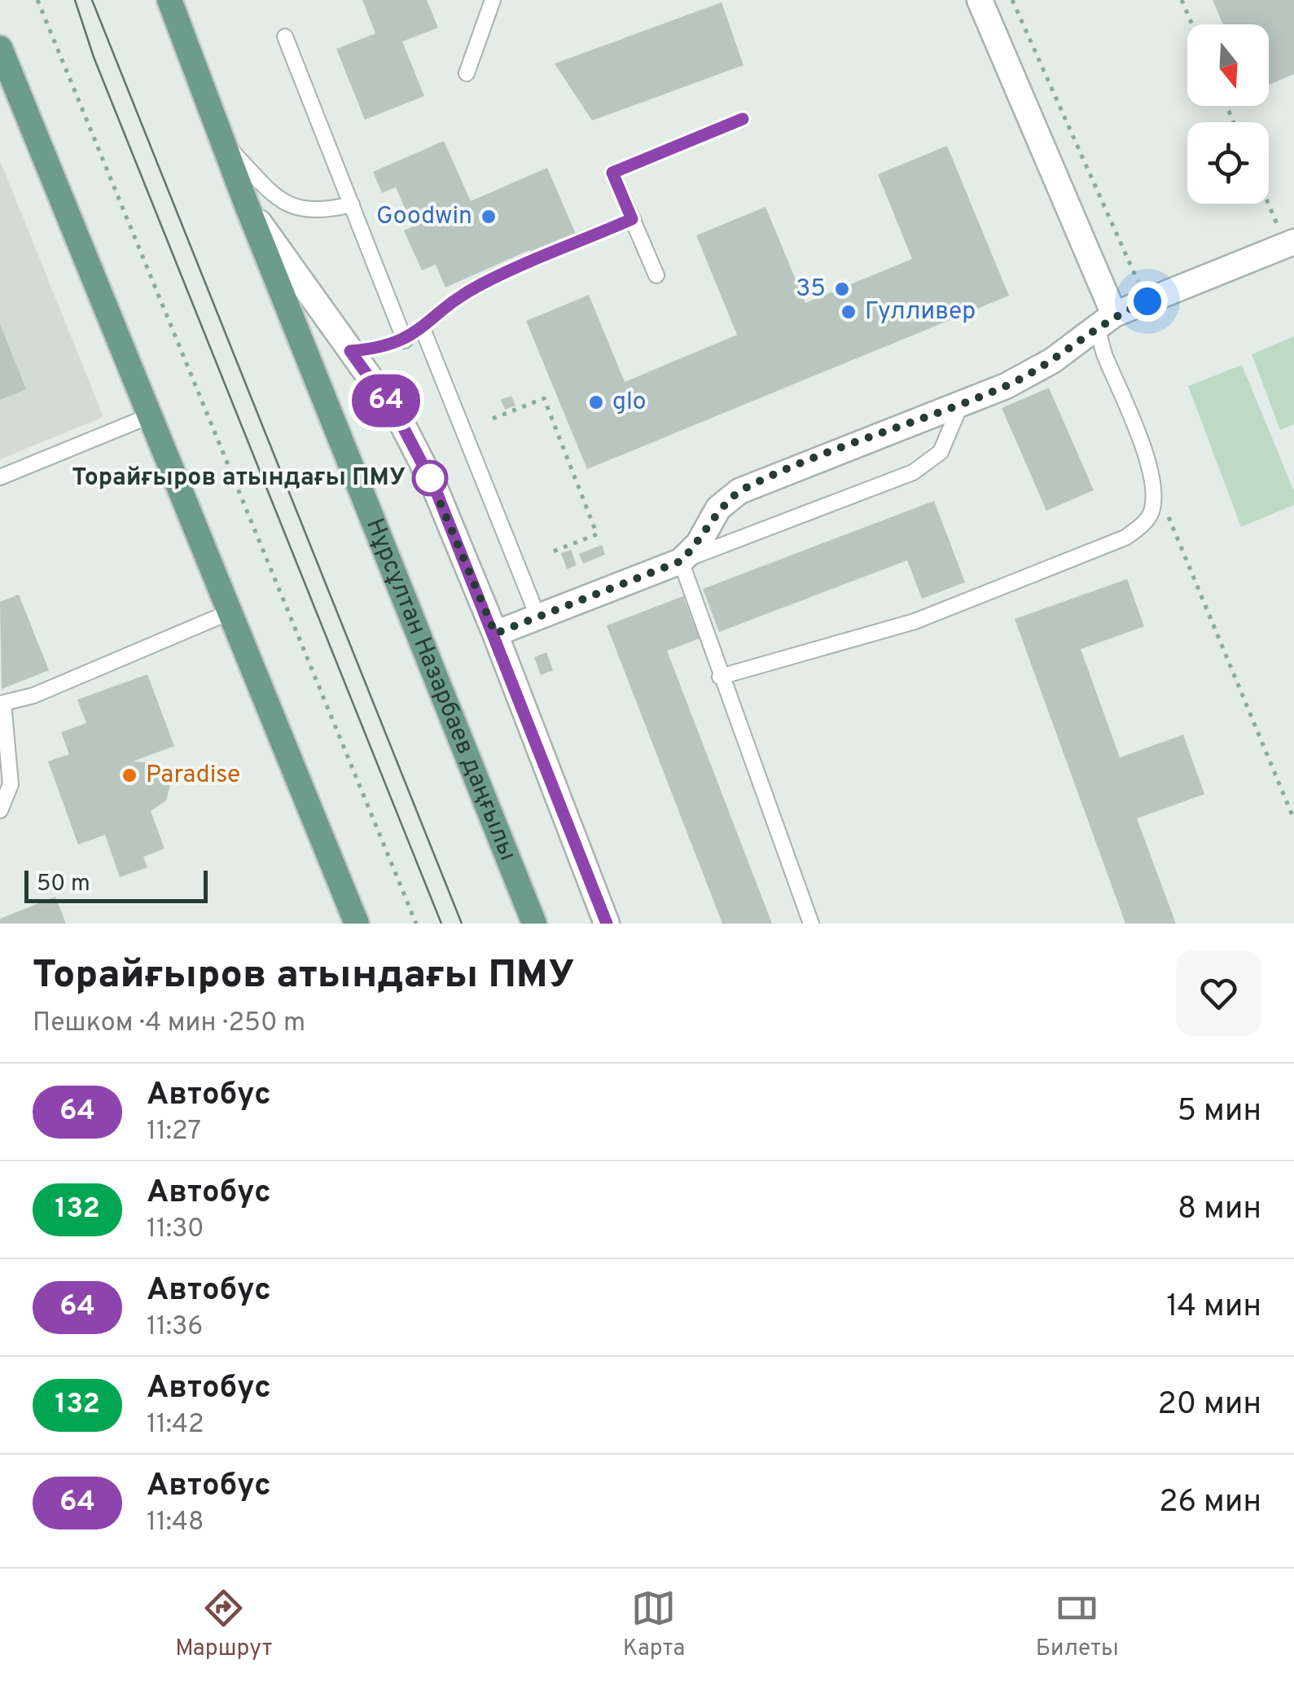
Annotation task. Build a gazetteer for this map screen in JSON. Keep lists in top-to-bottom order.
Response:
{
  "streets": {
    "main road": ["Нұрсұлтан Назарбаев даңғылы"]
  },
  "places": [
    "Goodwin",
    "35",
    "Гулливер",
    "glo",
    "Торайғыров атындағы ПМУ",
    "Paradise"
  ],
  "lines": ["bus line 64"],
  "scale_bar": "50 m",
  "north": "bottom",
  "page": {
    "on_map": "64",
    "scale": "50 m",
    "heading": ["Торайғыров атындағы ПМУ", "Пешком · 4 мин · 250 m"],
    "list": [
      {
        "mark": "64",
        "name": "Автобус",
        "note": "11:27",
        "value": "5 мин"
      },
      {
        "mark": "132",
        "name": "Автобус",
        "note": "11:30",
        "value": "8 мин"
      },
      {
        "mark": "64",
        "name": "Автобус",
        "note": "11:36",
        "value": "14 мин"
      },
      {
        "mark": "132",
        "name": "Автобус",
        "note": "11:42",
        "value": "20 мин"
      },
      {
        "mark": "64",
        "name": "Автобус",
        "note": "11:48",
        "value": "26 мин"
      }
    ],
    "tabs": ["Маршрут", "Карта", "Билеты"]
  }
}
